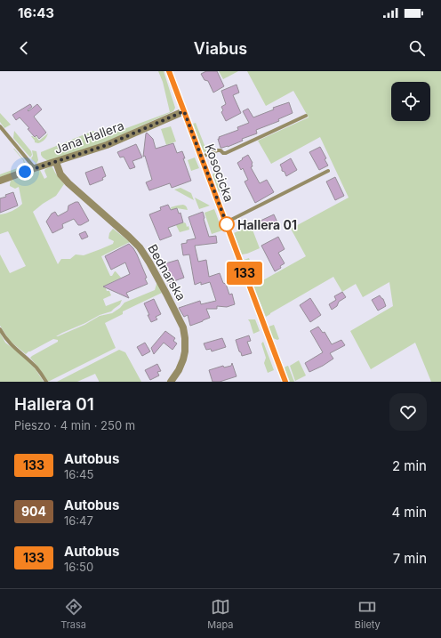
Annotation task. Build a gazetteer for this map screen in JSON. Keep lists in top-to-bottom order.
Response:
{
  "streets": {
    "street": ["Jana Hallera", "Kosocicka", "Bednarska"]
  },
  "crossings": [
    ["Jana Hallera", "Kosocicka"],
    ["Jana Hallera", "Bednarska"]
  ],
  "places": ["Hallera 01"],
  "lines": ["bus line 133"],
  "page": {
    "status": "16:43",
    "header": "Viabus",
    "on_map": "133",
    "heading": ["Hallera 01", "Pieszo · 4 min · 250 m"],
    "list": [
      {
        "mark": "133",
        "name": "Autobus",
        "note": "16:45",
        "value": "2 min"
      },
      {
        "mark": "904",
        "name": "Autobus",
        "note": "16:47",
        "value": "4 min"
      },
      {
        "mark": "133",
        "name": "Autobus",
        "note": "16:50",
        "value": "7 min"
      }
    ],
    "tabs": ["Trasa", "Mapa", "Bilety"]
  }
}
